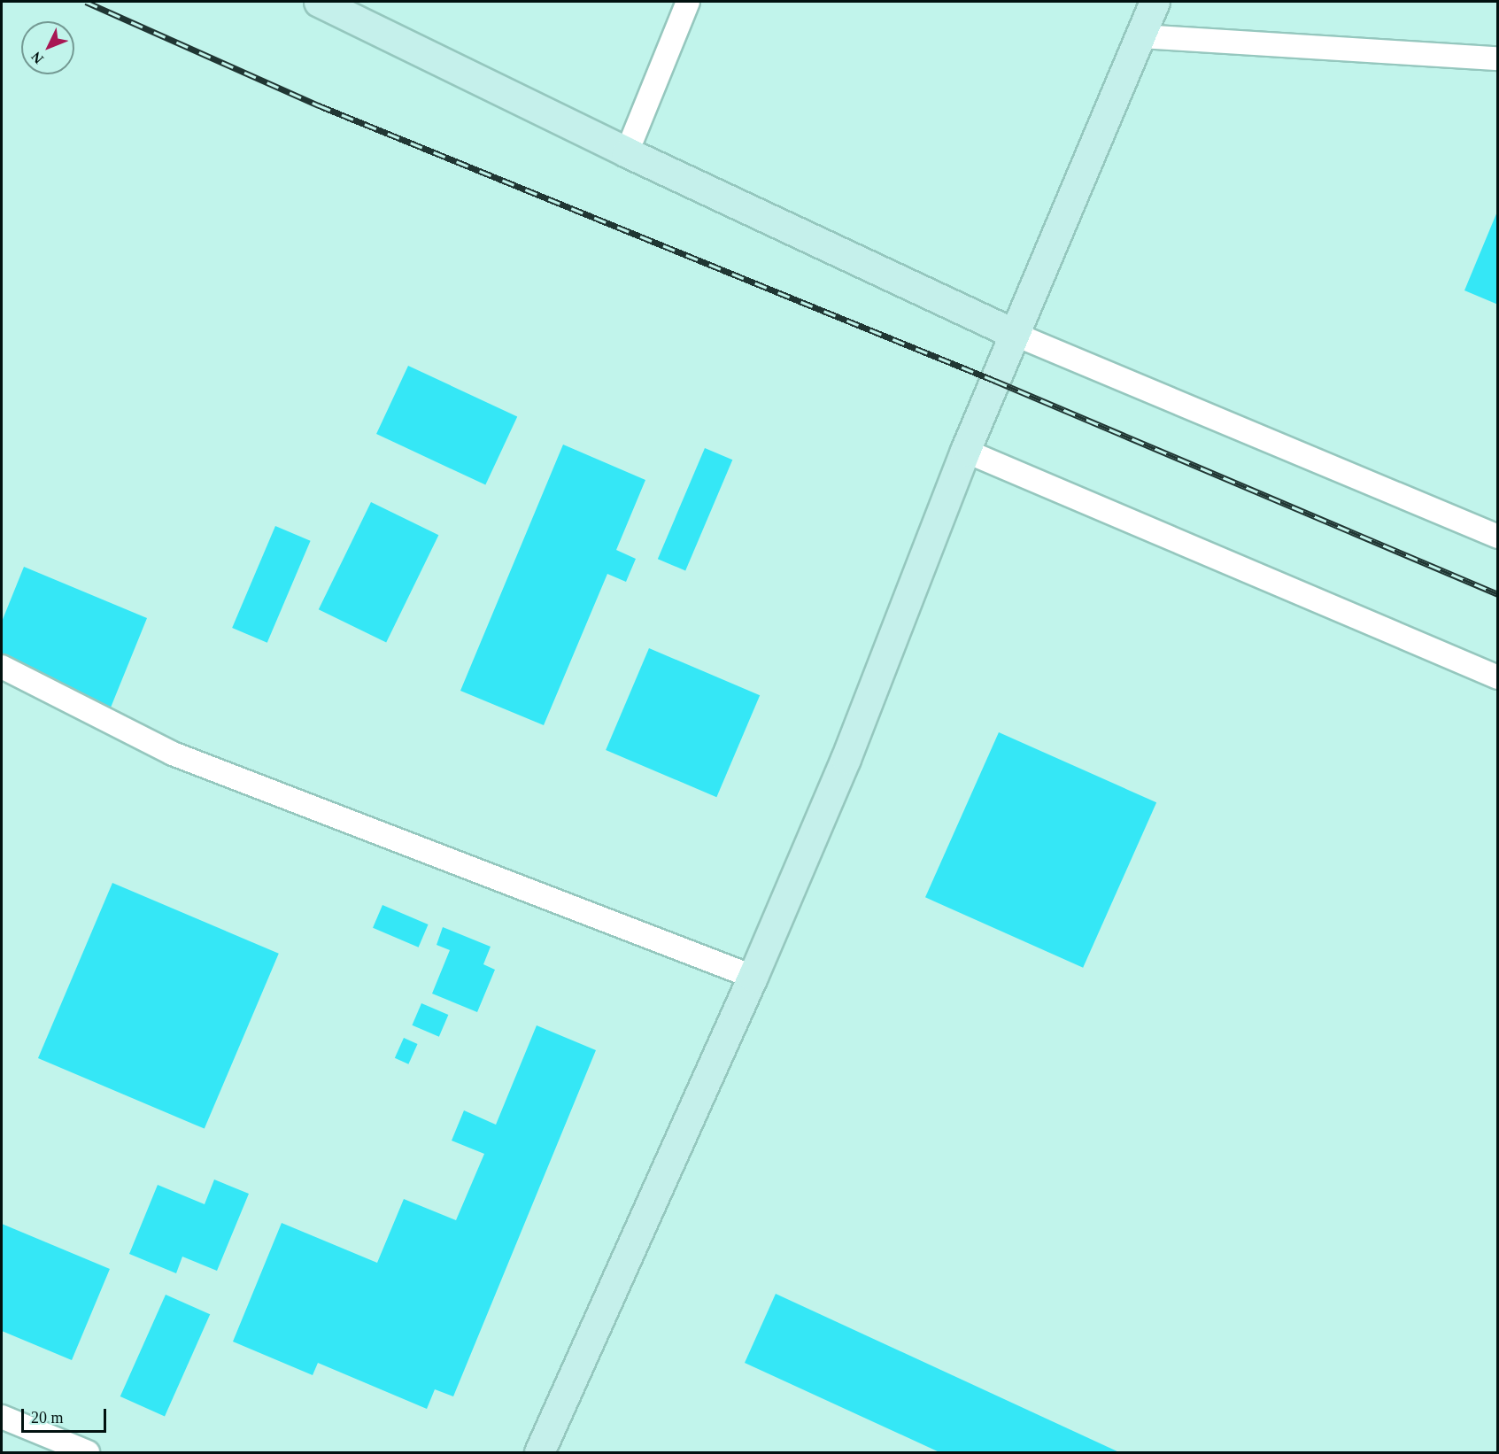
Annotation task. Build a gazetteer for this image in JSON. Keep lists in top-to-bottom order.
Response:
{
  "scale_bar": "20 m",
  "north": "bottom left"
}
